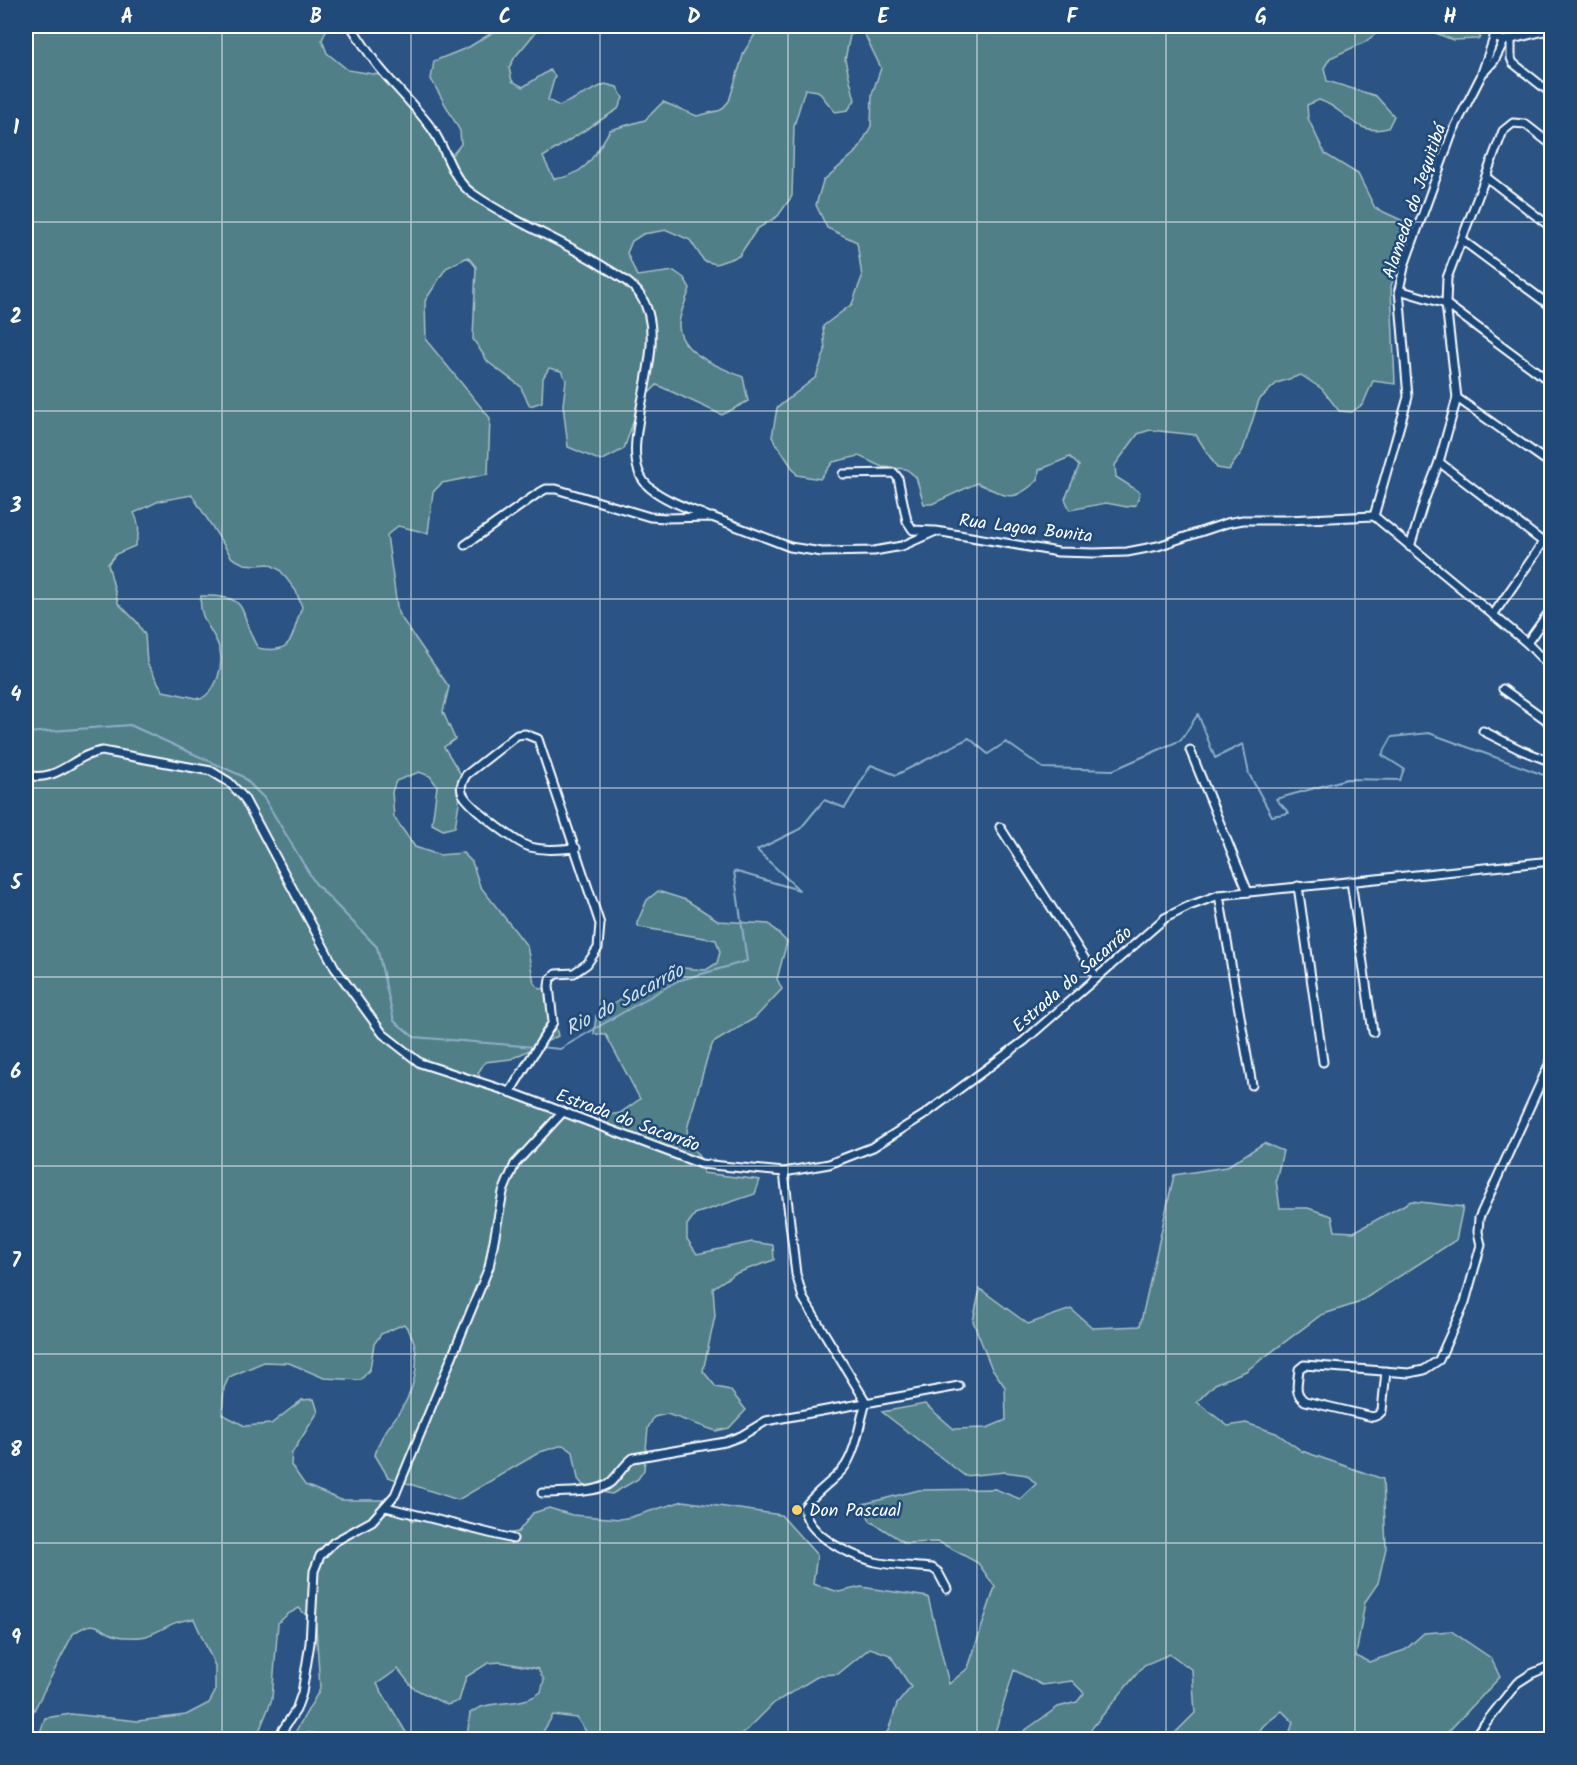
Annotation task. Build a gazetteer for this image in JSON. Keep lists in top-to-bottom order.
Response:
{
  "streets": {
    "street": ["Alameda do Jequitibá", "Rua Lagoa Bonita", "Estrada do Sacarrão"]
  },
  "crossings": [
    ["Alameda do Jequitibá", "Rua Lagoa Bonita"]
  ],
  "water": ["Rio do Sacarrão"],
  "places": ["Don Pascual"],
  "grid": {
    "columns": [
      "A",
      "B",
      "C",
      "D",
      "E",
      "F",
      "G",
      "H"
    ],
    "rows": [
      "1",
      "2",
      "3",
      "4",
      "5",
      "6",
      "7",
      "8",
      "9"
    ]
  }
}
